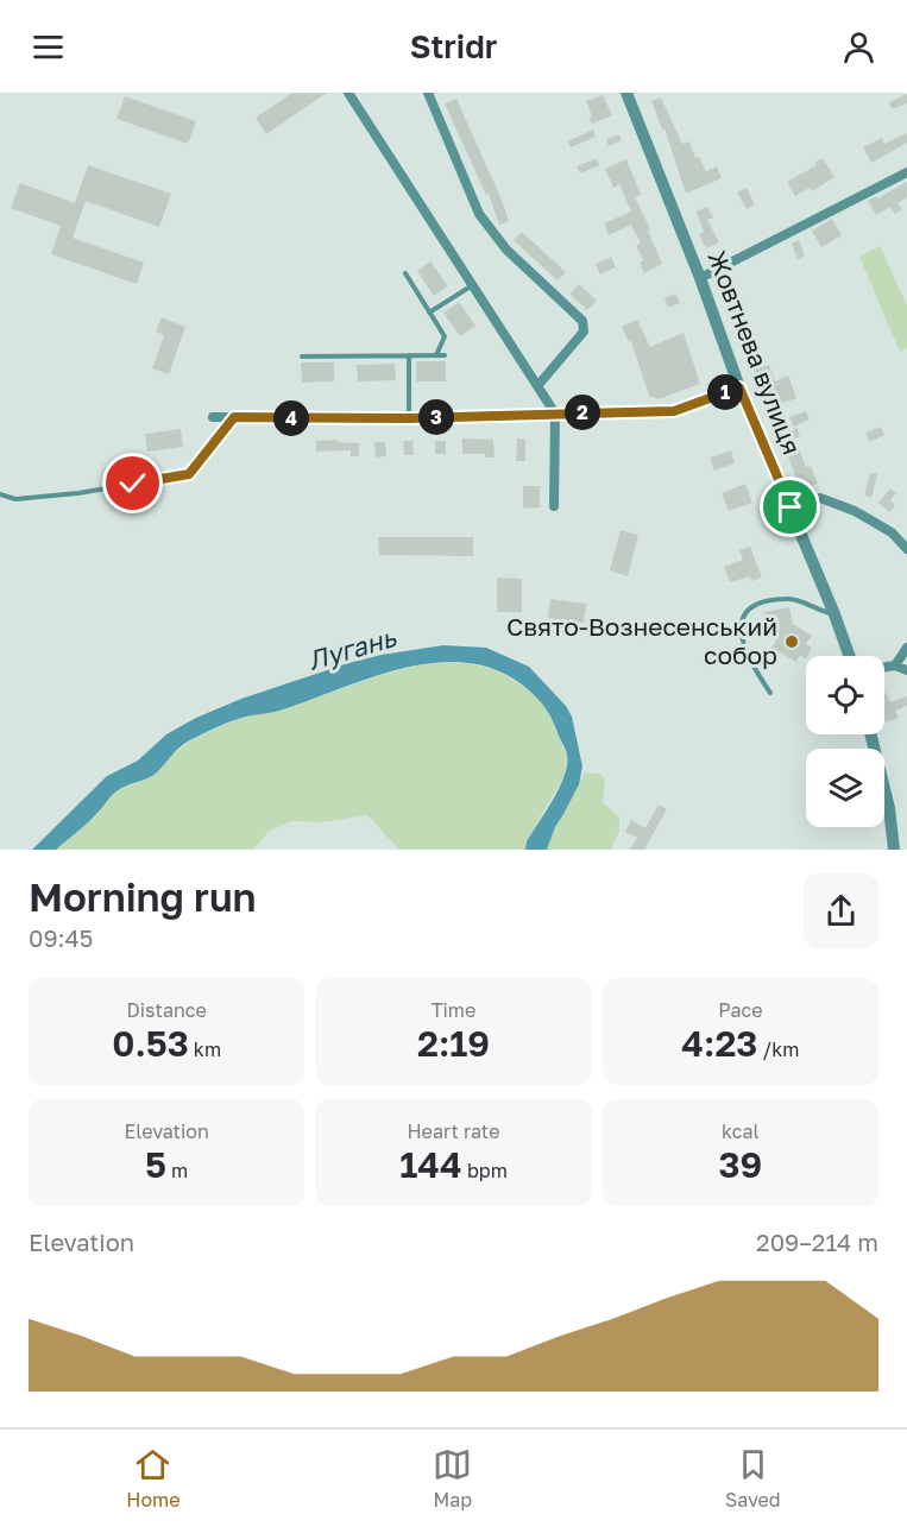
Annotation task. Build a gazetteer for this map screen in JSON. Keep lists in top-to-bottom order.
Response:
{
  "streets": {
    "street": ["Жовтнева вулиця"]
  },
  "water": ["Лугань"],
  "places": ["Свято-Вознесенський собор"],
  "page": {
    "header": "Stridr",
    "pins": [
      "1",
      "2",
      "3",
      "4"
    ],
    "heading": ["Morning run", "09:45"],
    "stats": [
      ["Distance", "0.53 km"],
      ["Time", "2:19"],
      ["Pace", "4:23 /km"],
      ["Elevation", "5 m"],
      ["Heart rate", "144 bpm"],
      ["kcal", "39"]
    ],
    "chart": ["Elevation", "209–214 m"],
    "tabs": ["Home", "Map", "Saved"]
  }
}
